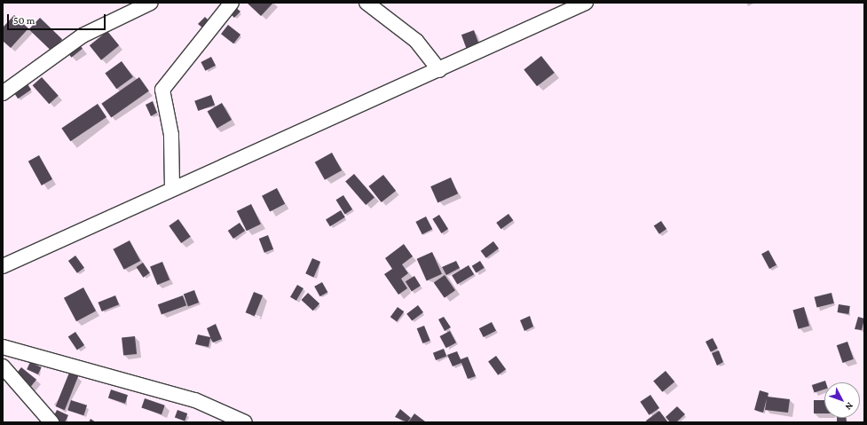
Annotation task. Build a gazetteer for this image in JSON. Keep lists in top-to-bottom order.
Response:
{
  "scale_bar": "50 m",
  "north": "bottom right"
}
